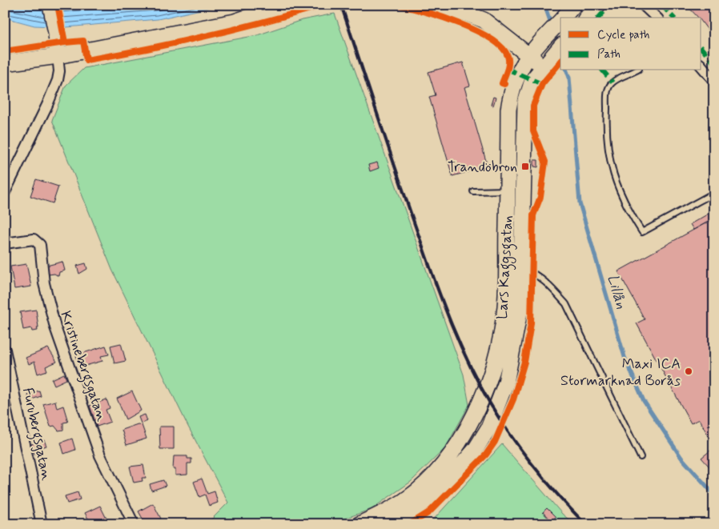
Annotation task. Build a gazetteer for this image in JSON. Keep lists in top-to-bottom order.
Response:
{
  "streets": {
    "street": ["Lars Kaggsgatan", "Kristinebergsgatan", "Furubergsgatan"]
  },
  "water": ["Lillån"],
  "places": {
    "transit": ["Trandöbron"],
    "other": ["Maxi ICA Stormarknad Borås"]
  },
  "legend": ["Cycle path", "Path"]
}
